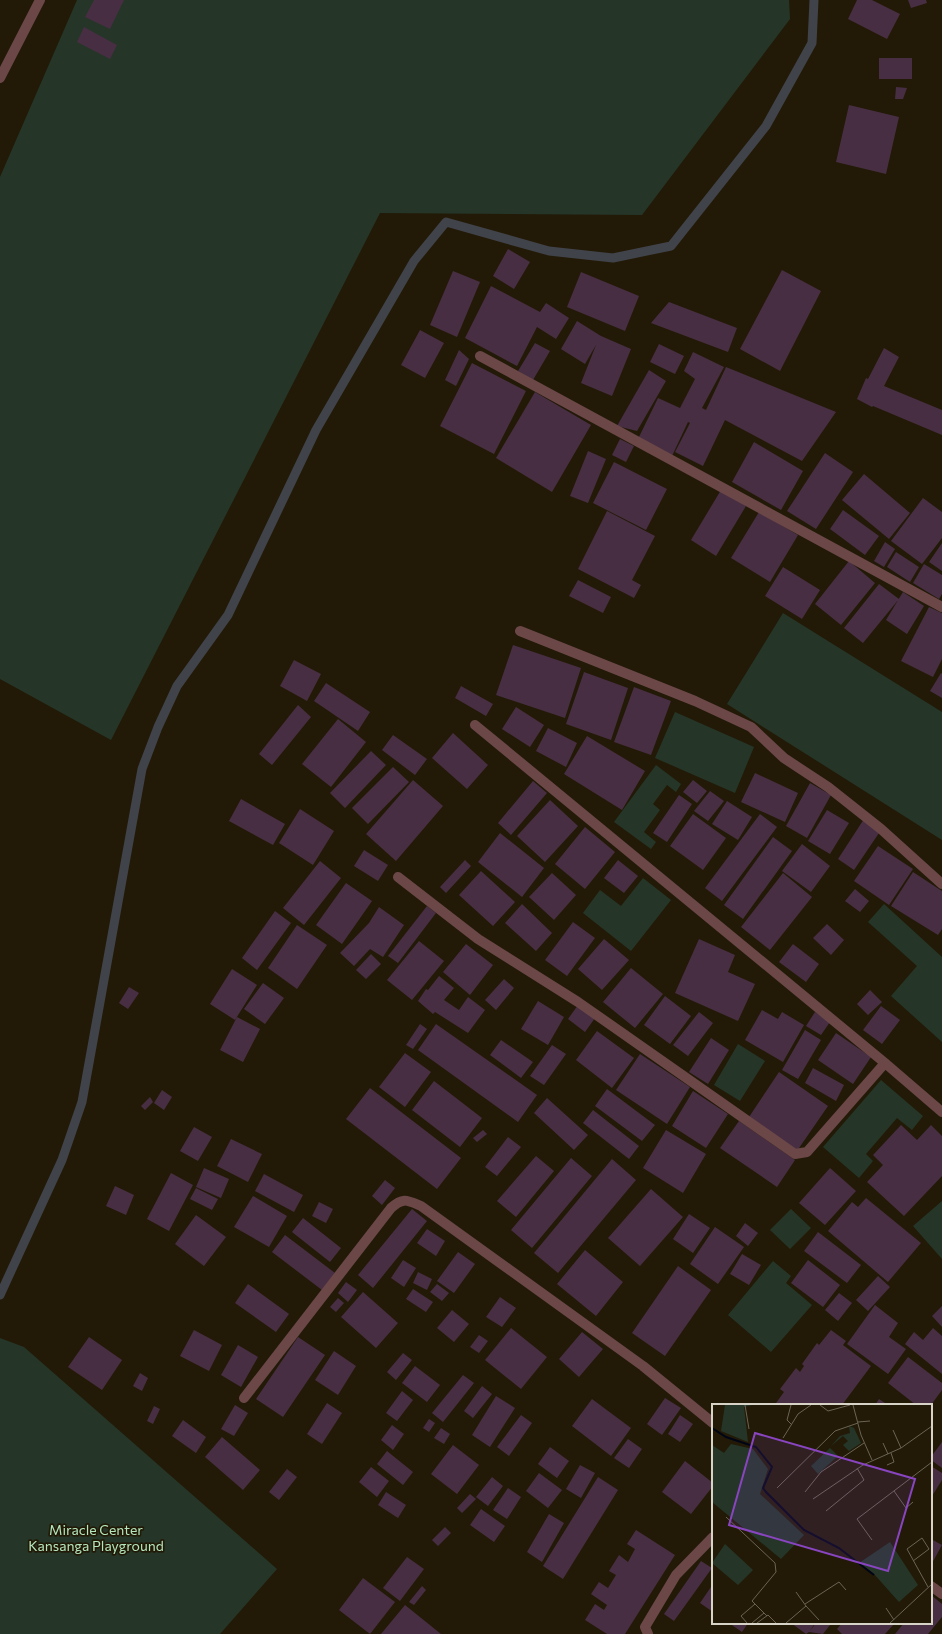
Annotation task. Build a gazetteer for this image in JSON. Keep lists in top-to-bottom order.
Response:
{
  "parks": ["Miracle Center Kansanga Playground"]
}
